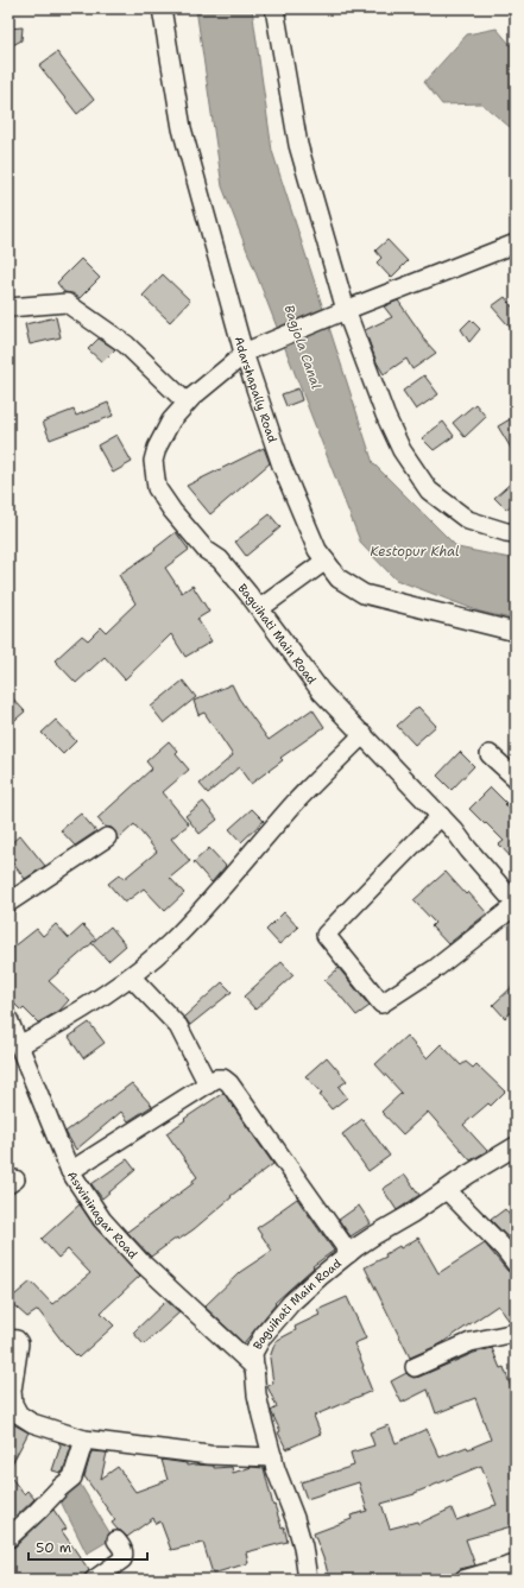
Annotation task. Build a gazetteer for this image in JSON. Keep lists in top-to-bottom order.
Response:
{
  "streets": {
    "street": ["Adarshapally Road", "Baguihati Main Road", "Aswininagar Road"]
  },
  "crossings": [
    ["Adarshapally Road", "Baguihati Main Road"],
    ["Baguihati Main Road", "Aswininagar Road"]
  ],
  "water": ["Bagjola Canal", "Kestopur Khal"],
  "scale_bar": "50 m"
}
